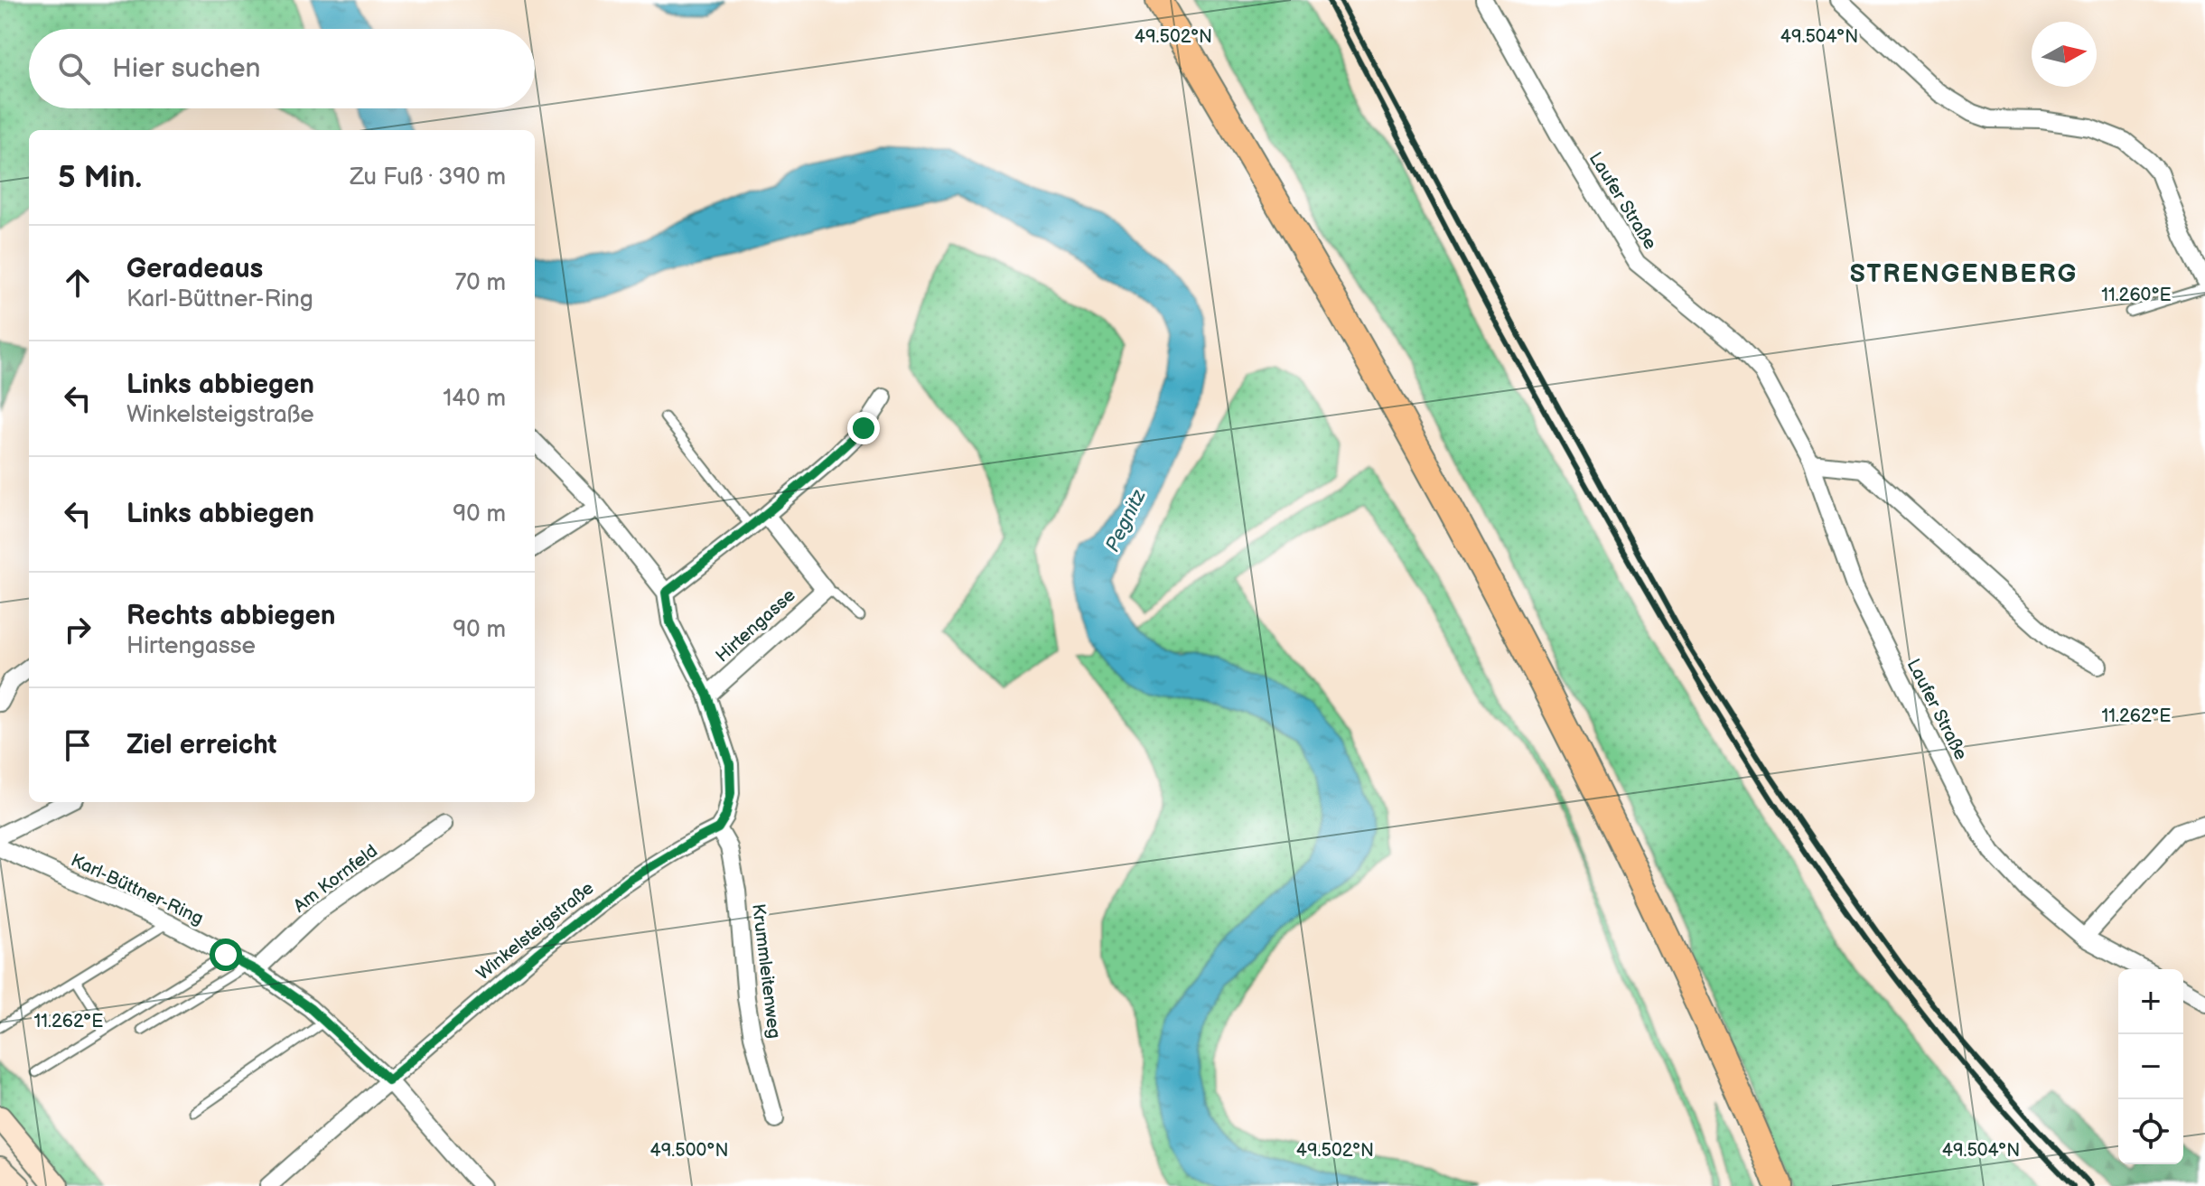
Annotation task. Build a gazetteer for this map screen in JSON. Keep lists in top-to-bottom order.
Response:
{
  "streets": {
    "street": [
      "Laufer Straße",
      "Hirtengasse",
      "Am Kornfeld",
      "Karl-Büttner-Ring",
      "Winkelsteigstraße",
      "Krummleitenweg"
    ]
  },
  "crossings": [
    ["Am Kornfeld", "Karl-Büttner-Ring"],
    ["Karl-Büttner-Ring", "Winkelsteigstraße"],
    ["Winkelsteigstraße", "Krummleitenweg"]
  ],
  "districts": ["STRENGENBERG"],
  "water": ["Pegnitz"],
  "north": "right",
  "page": {
    "search": "Hier suchen",
    "heading": ["5 Min.", "Zu Fuß · 390 m"],
    "list": [
      ["Geradeaus", "Karl-Büttner-Ring", "70 m"],
      ["Links abbiegen", "Winkelsteigstraße", "140 m"],
      ["Links abbiegen", "90 m"],
      ["Rechts abbiegen", "Hirtengasse", "90 m"],
      "Ziel erreicht"
    ],
    "map_buttons": ["+", "−"]
  },
  "coordinates": [
    "49.502°N",
    "49.504°N",
    "11.260°E",
    "11.262°E",
    "49.500°N"
  ]
}
